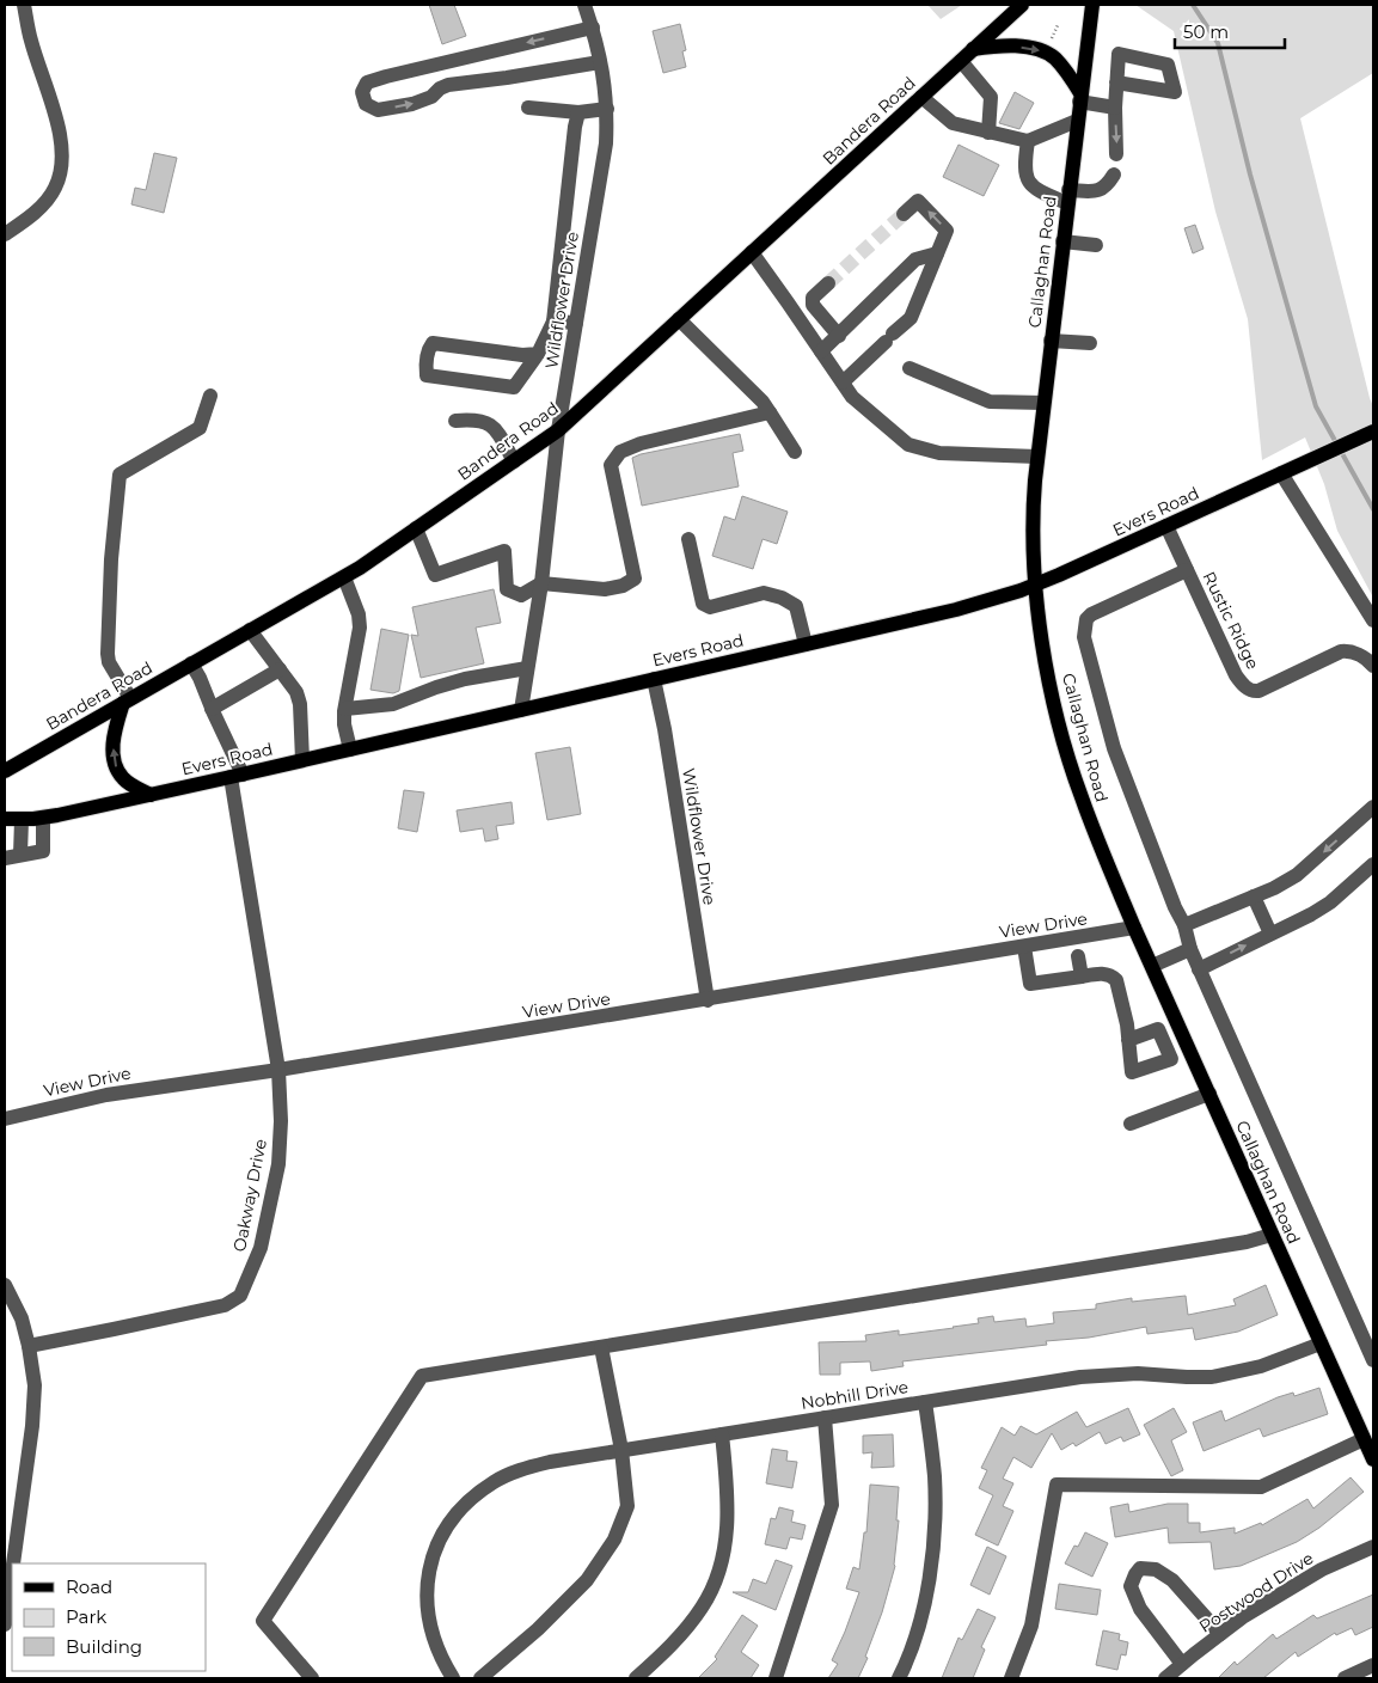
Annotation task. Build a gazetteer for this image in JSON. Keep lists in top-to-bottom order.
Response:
{
  "streets": {
    "main road": ["Bandera Road", "Callaghan Road", "Evers Road"],
    "street": [
      "Wildflower Drive",
      "Rustic Ridge",
      "View Drive",
      "Oakway Drive",
      "Nobhill Drive",
      "Postwood Drive"
    ]
  },
  "crossings": [
    ["Bandera Road", "Wildflower Drive"],
    ["Bandera Road", "Oakway Drive"],
    ["Callaghan Road", "Evers Road"],
    ["Callaghan Road", "Rustic Ridge"],
    ["Callaghan Road", "View Drive"],
    ["Callaghan Road", "Nobhill Drive"],
    ["Wildflower Drive", "Evers Road"],
    ["Wildflower Drive", "View Drive"],
    ["Evers Road", "Rustic Ridge"],
    ["Evers Road", "Oakway Drive"],
    ["View Drive", "Oakway Drive"]
  ],
  "legend": ["Road", "Park", "Building"],
  "scale_bar": "50 m"
}
